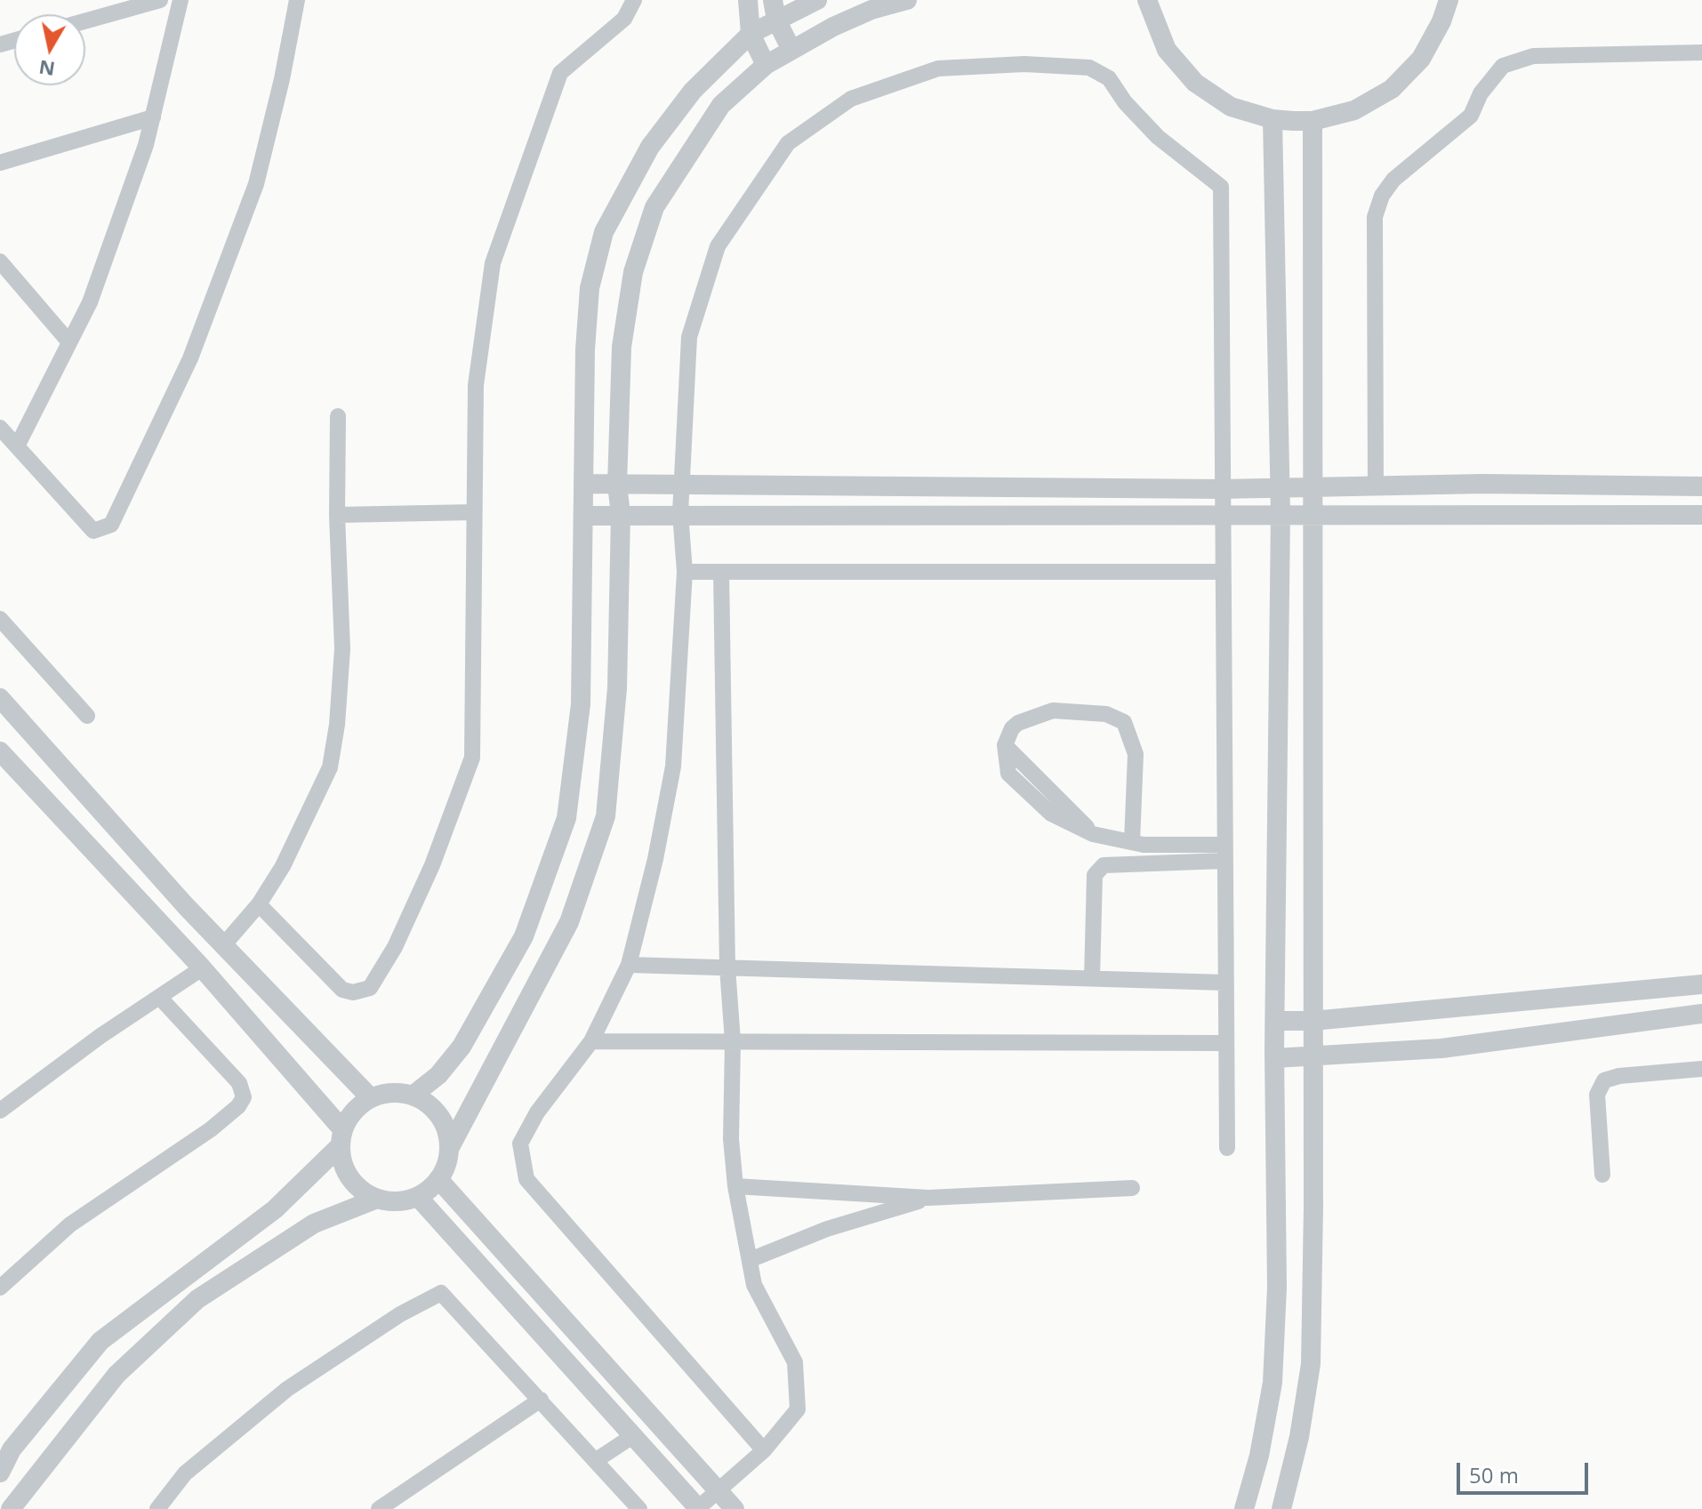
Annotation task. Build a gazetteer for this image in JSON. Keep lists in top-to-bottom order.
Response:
{
  "scale_bar": "50 m",
  "north": "bottom"
}
